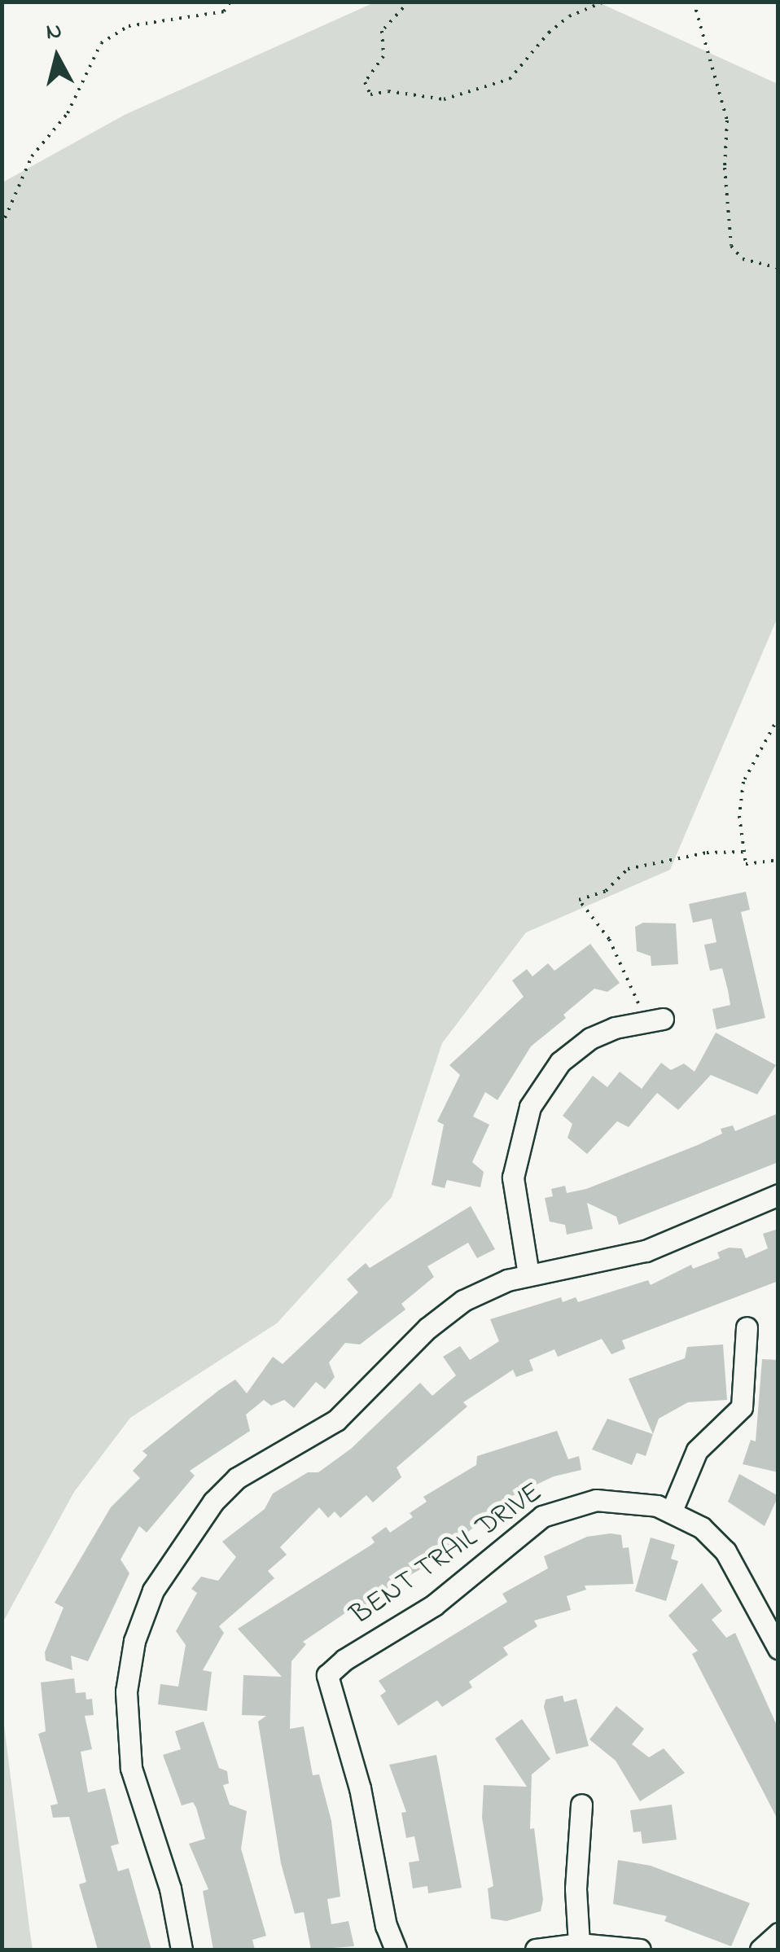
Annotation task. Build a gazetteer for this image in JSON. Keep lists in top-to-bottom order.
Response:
{
  "streets": {
    "street": ["BENT TRAIL DRIVE"]
  },
  "north": "top"
}
